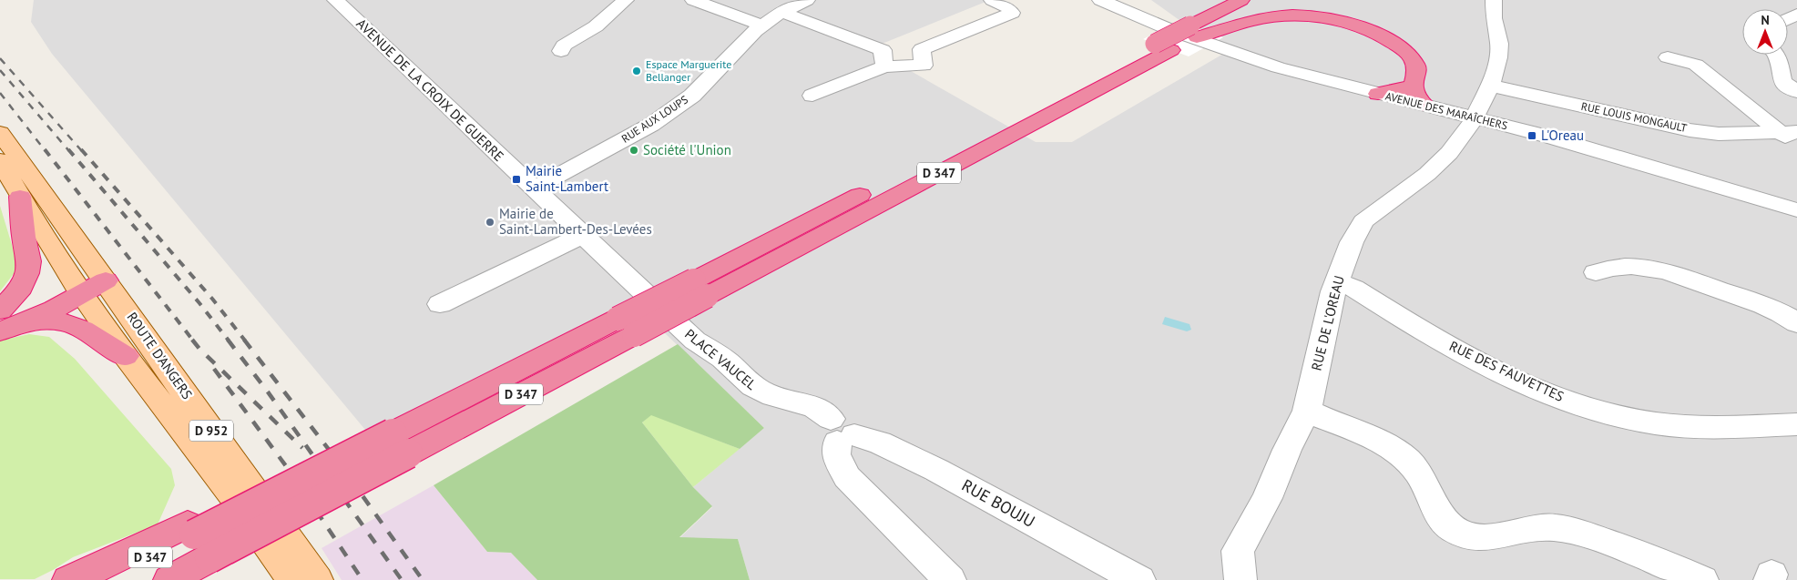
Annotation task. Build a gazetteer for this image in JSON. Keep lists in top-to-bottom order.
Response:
{
  "streets": {
    "highway": ["D 347"],
    "main road": ["ROUTE D'ANGERS", "D 952"],
    "street": [
      "AVENUE DE LA CROIX DE GUERRE",
      "AVENUE DES MARAÎCHERS",
      "RUE LOUIS MONGAULT",
      "RUE AUX LOUPS",
      "RUE DE L'OREAU",
      "PLACE VAUCEL",
      "RUE DES FAUVETTES",
      "RUE BOUJU"
    ]
  },
  "crossings": [
    ["AVENUE DE LA CROIX DE GUERRE", "RUE AUX LOUPS"],
    ["AVENUE DE LA CROIX DE GUERRE", "PLACE VAUCEL"],
    ["AVENUE DES MARAÎCHERS", "RUE DE L'OREAU"],
    ["RUE LOUIS MONGAULT", "RUE DE L'OREAU"],
    ["RUE DE L'OREAU", "RUE DES FAUVETTES"],
    ["PLACE VAUCEL", "RUE BOUJU"]
  ],
  "places": {
    "other": ["Espace Marguerite Bellanger", "Société l'Union", "Mairie de Saint-Lambert-Des-Levées"],
    "transit": ["L'Oreau", "Mairie Saint-Lambert"]
  },
  "north": "top"
}
